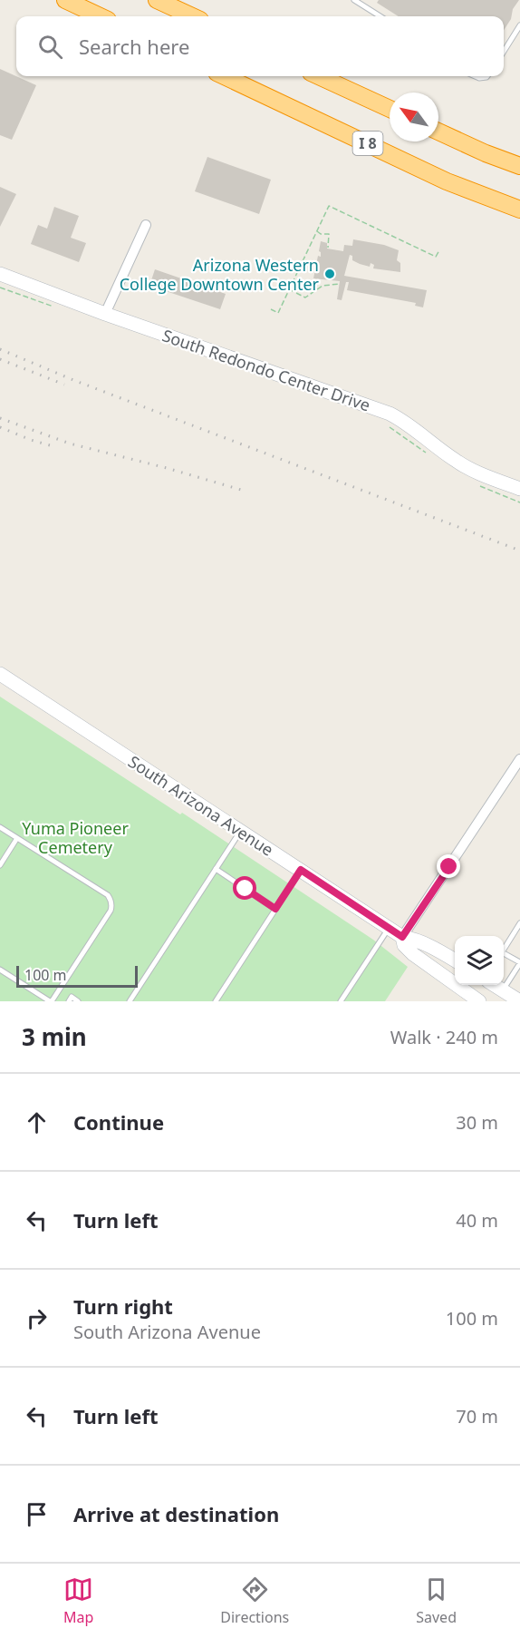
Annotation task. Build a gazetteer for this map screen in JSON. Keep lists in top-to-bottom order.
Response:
{
  "streets": {
    "highway": ["I 8"],
    "street": ["South Redondo Center Drive", "South Arizona Avenue"]
  },
  "parks": ["Yuma Pioneer Cemetery"],
  "places": ["Arizona Western College Downtown Center"],
  "scale_bar": "100 m",
  "north": "top left",
  "page": {
    "search": "Search here",
    "scale": "100 m",
    "heading": ["3 min", "Walk · 240 m"],
    "list": [
      ["Continue", "30 m"],
      ["Turn left", "40 m"],
      ["Turn right", "South Arizona Avenue", "100 m"],
      ["Turn left", "70 m"],
      "Arrive at destination"
    ],
    "nav": ["Map", "Directions", "Saved"]
  }
}
